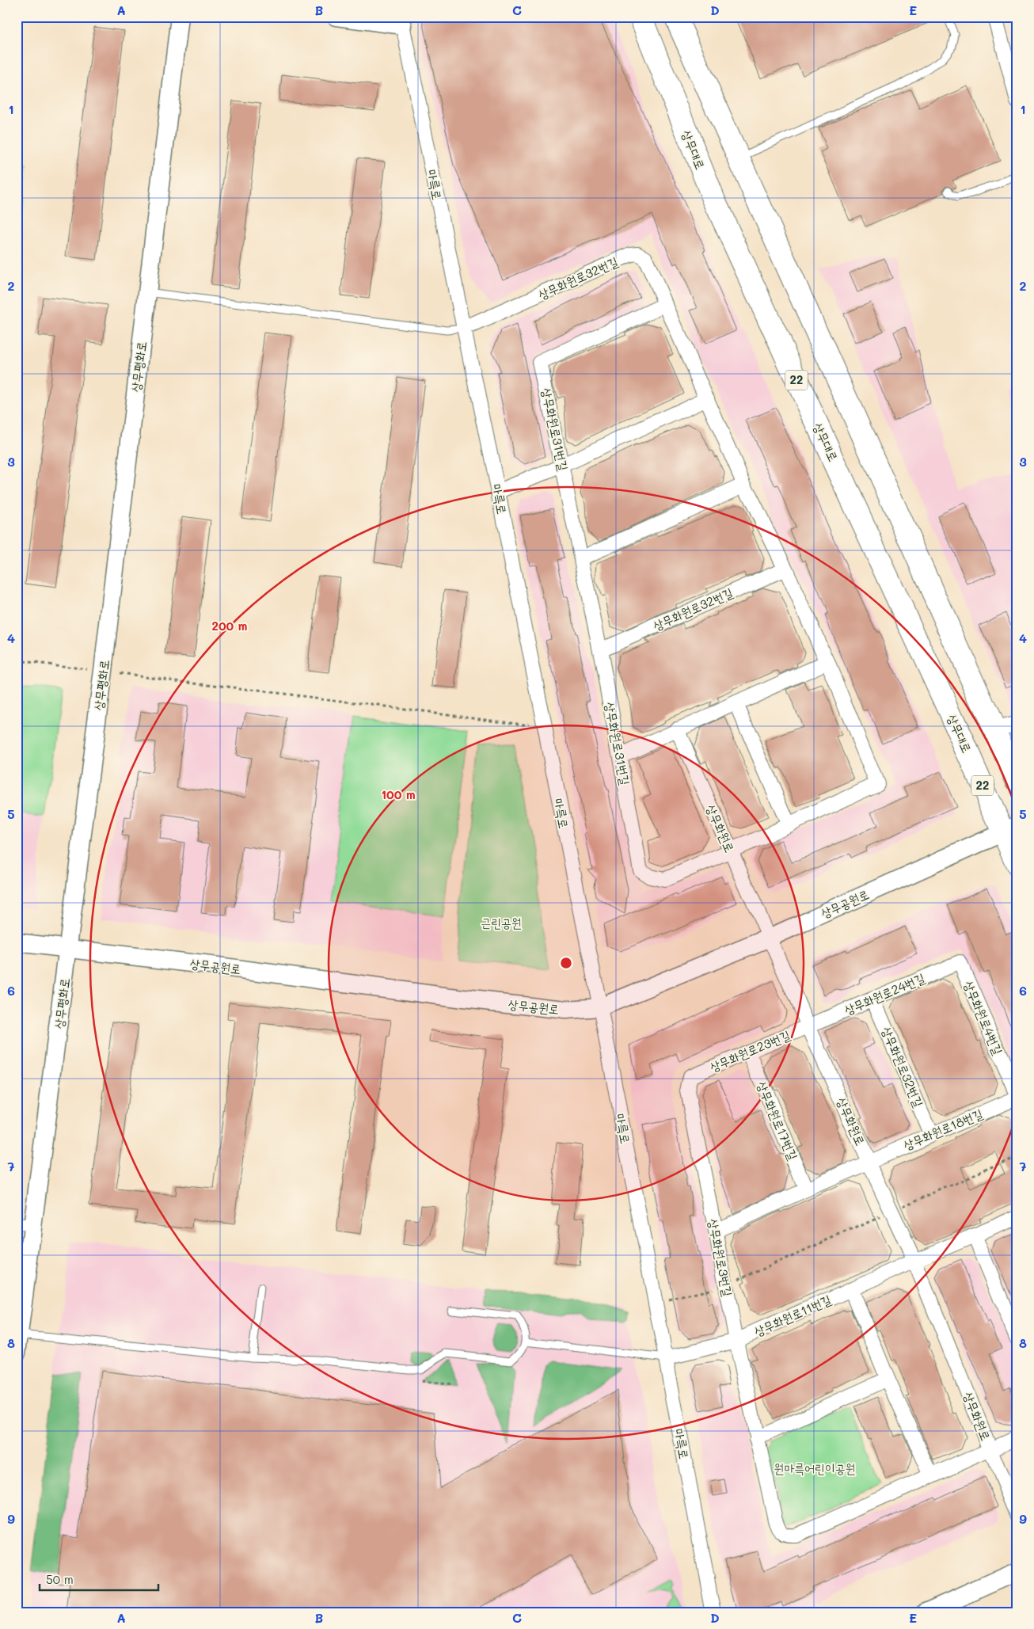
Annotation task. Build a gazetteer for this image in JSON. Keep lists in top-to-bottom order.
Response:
{
  "streets": {
    "main road": ["상무대로", "22"],
    "street": [
      "마륵로",
      "상무화원로32번길",
      "상무평화로",
      "상무화원로31번길",
      "상무화원로",
      "상무공원로",
      "상무화원로24번길",
      "상무화원로4번길",
      "상무화원로23번길",
      "상무화원로17번길",
      "상무화원로18번길",
      "상무화원로3번길",
      "상무화원로11번길"
    ]
  },
  "crossings": [
    ["상무대로", "상무공원로"],
    ["마륵로", "상무화원로32번길"],
    ["마륵로", "상무공원로"],
    ["마륵로", "상무화원로11번길"],
    ["상무화원로32번길", "상무화원로31번길"],
    ["상무화원로32번길", "상무화원로24번길"],
    ["상무화원로32번길", "상무화원로18번길"],
    ["상무평화로", "상무공원로"],
    ["상무화원로31번길", "상무화원로"],
    ["상무화원로", "상무공원로"],
    ["상무화원로", "상무화원로24번길"],
    ["상무화원로", "상무화원로23번길"],
    ["상무화원로", "상무화원로18번길"],
    ["상무화원로", "상무화원로3번길"],
    ["상무화원로", "상무화원로11번길"],
    ["상무화원로24번길", "상무화원로4번길"],
    ["상무화원로24번길", "상무화원로23번길"],
    ["상무화원로4번길", "상무화원로18번길"],
    ["상무화원로23번길", "상무화원로17번길"],
    ["상무화원로23번길", "상무화원로3번길"],
    ["상무화원로3번길", "상무화원로11번길"]
  ],
  "parks": ["근린공원", "원마륵어린이공원"],
  "scale_bar": "50 m",
  "grid": {
    "columns": [
      "A",
      "B",
      "C",
      "D",
      "E"
    ],
    "rows": [
      "1",
      "2",
      "3",
      "4",
      "5",
      "6",
      "7",
      "8",
      "9"
    ]
  },
  "rings": ["200 m", "100 m"]
}
